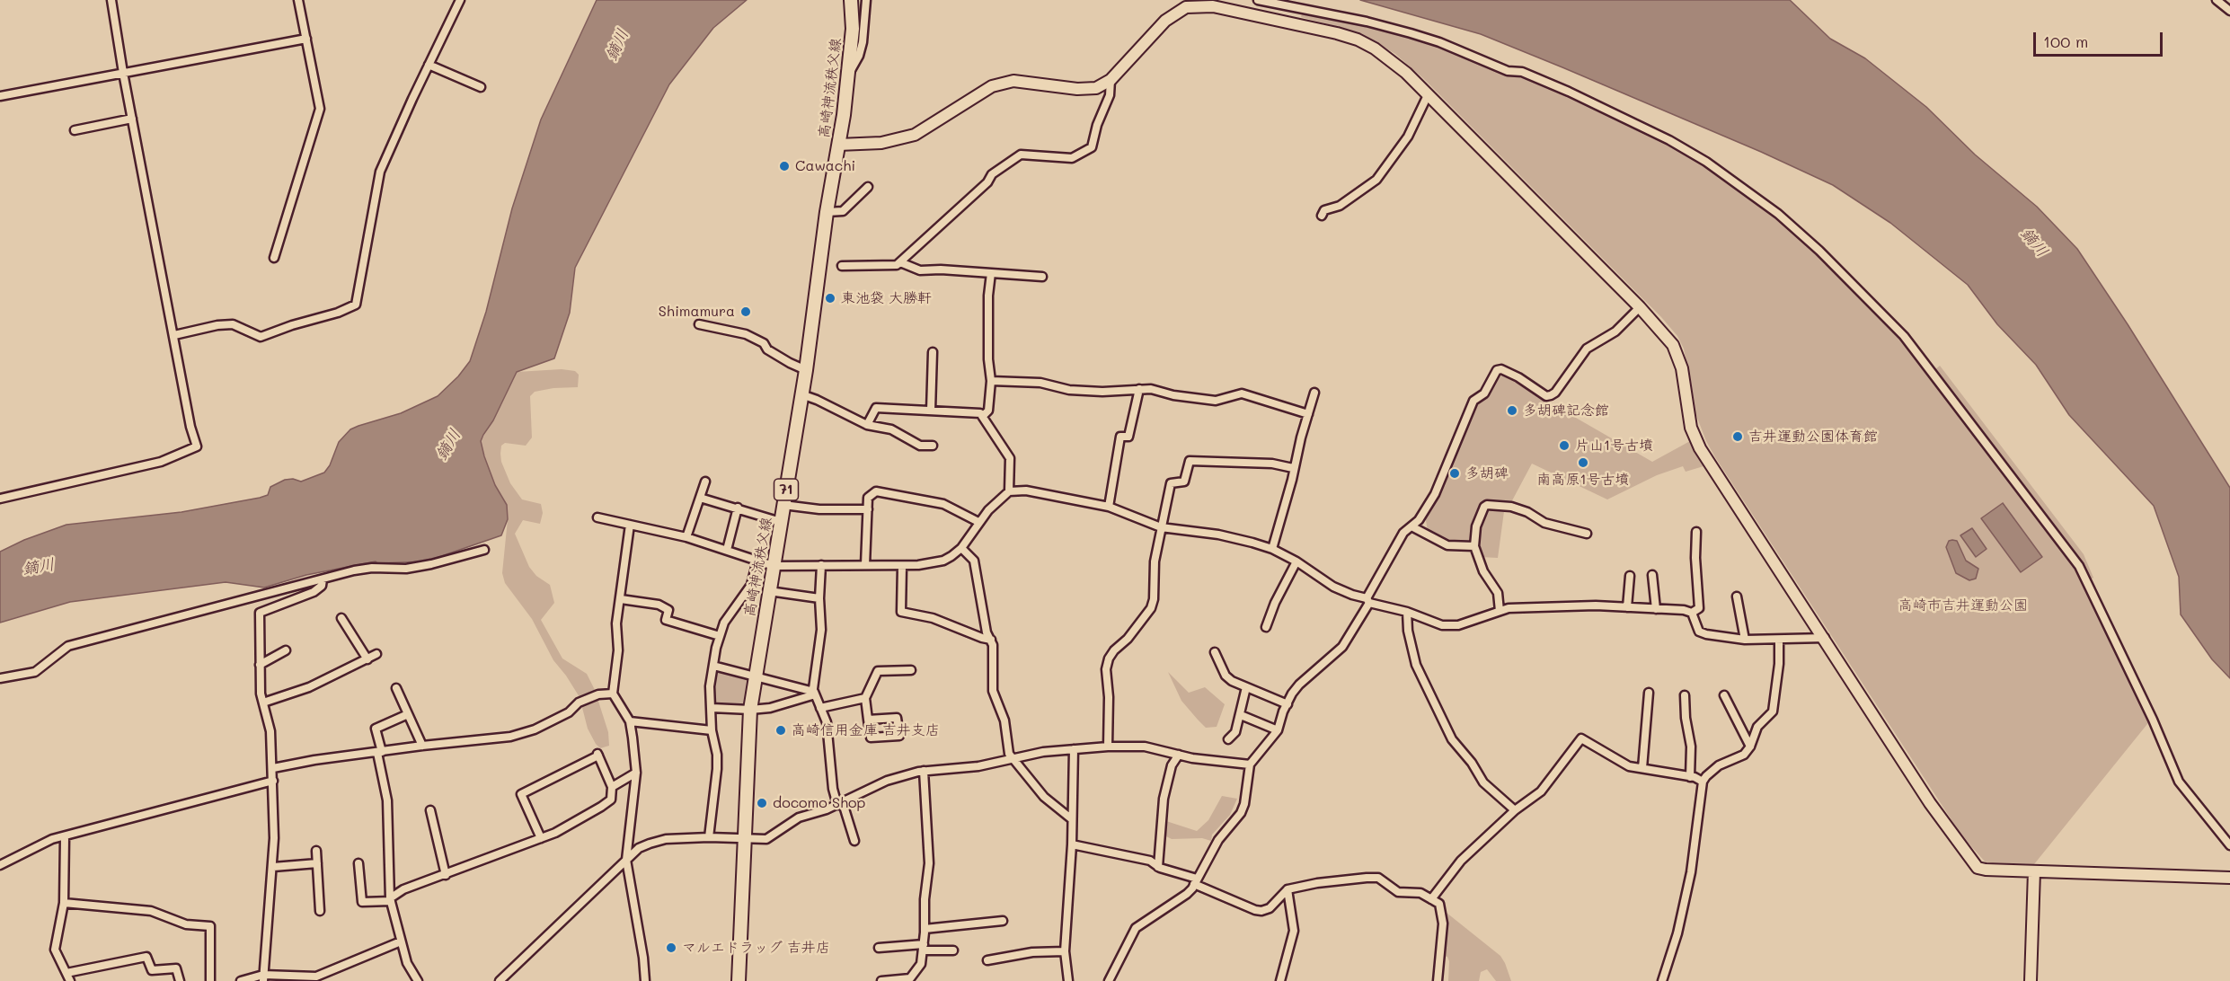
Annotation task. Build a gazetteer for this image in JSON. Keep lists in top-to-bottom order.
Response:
{
  "streets": {
    "main road": ["高崎神流秩父線", "71"]
  },
  "water": ["鏑川"],
  "parks": ["高崎市吉井運動公園"],
  "places": [
    "Cawachi",
    "東池袋 大勝軒",
    "Shimamura",
    "多胡碑記念館",
    "吉井運動公園体育館",
    "片山1号古墳",
    "南高原1号古墳",
    "多胡碑",
    "高崎信用金庫 吉井支店",
    "docomo Shop",
    "マルエドラッグ 吉井店"
  ],
  "scale_bar": "100 m"
}
